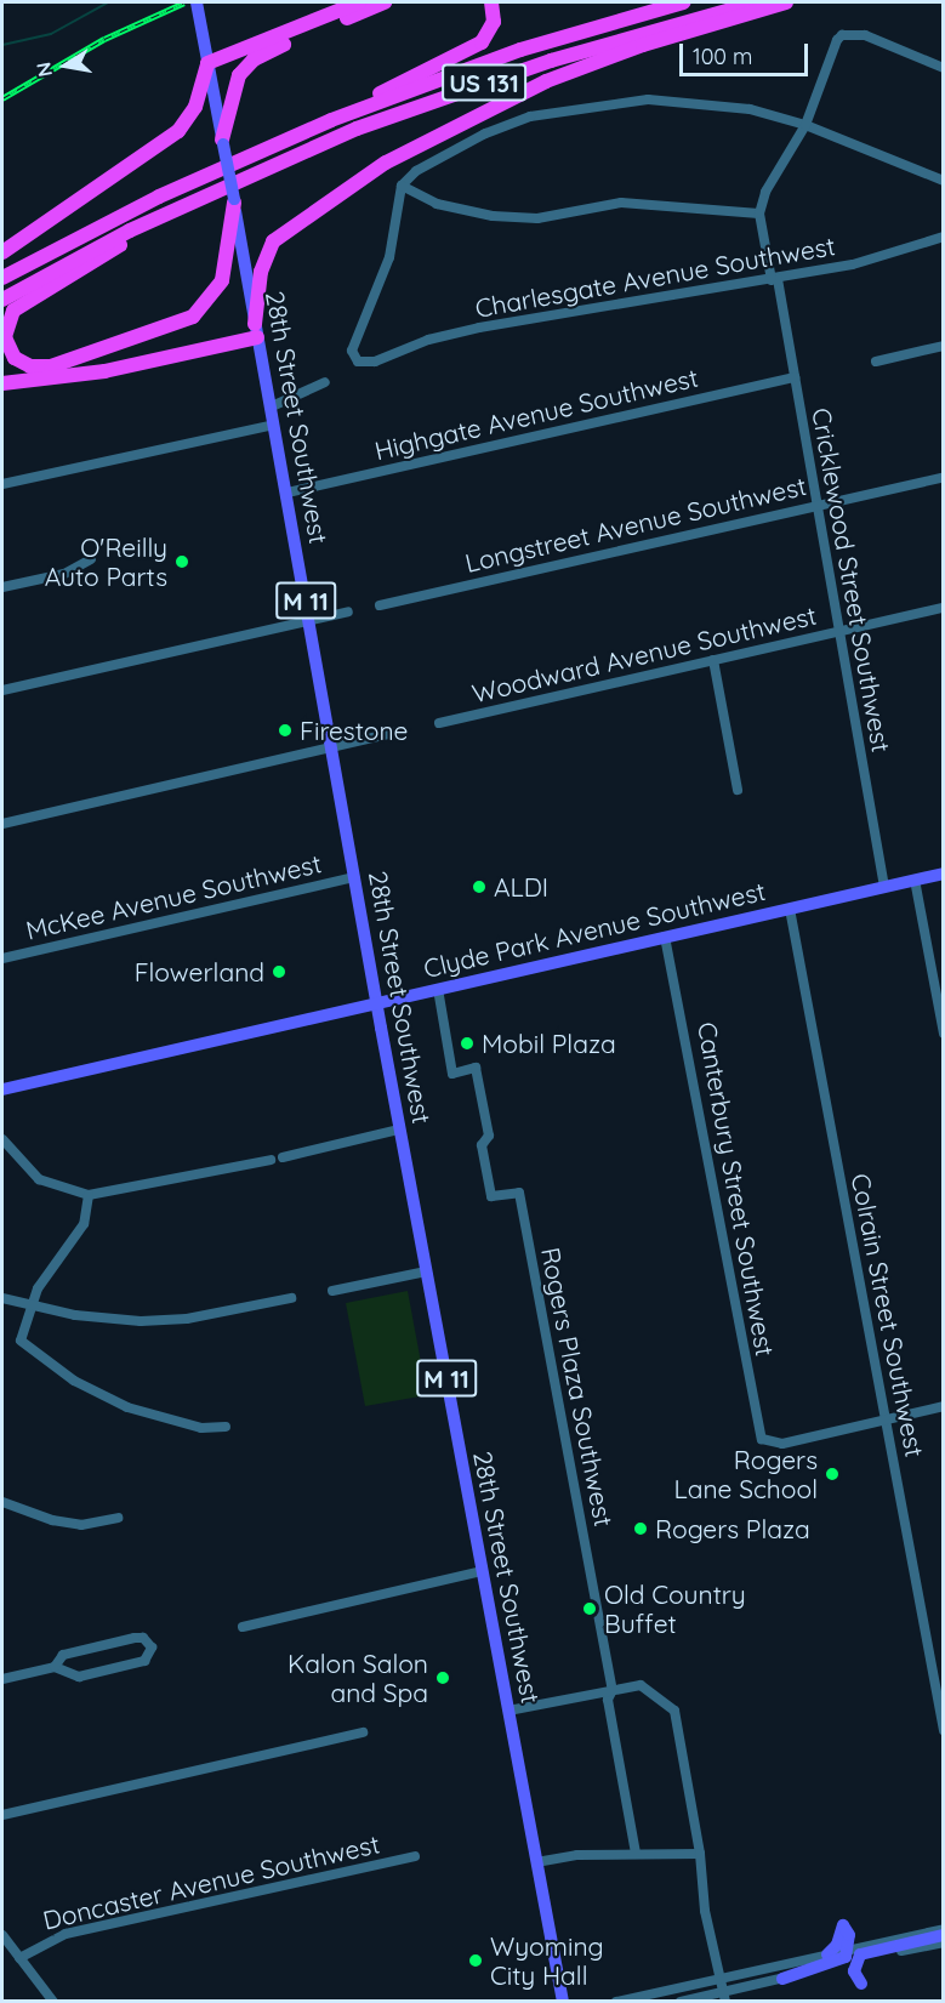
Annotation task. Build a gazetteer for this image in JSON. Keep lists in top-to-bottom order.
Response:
{
  "streets": {
    "highway": ["US 131"],
    "main road": ["28th Street Southwest", "M 11", "Clyde Park Avenue Southwest"],
    "street": [
      "Charlesgate Avenue Southwest",
      "Highgate Avenue Southwest",
      "Longstreet Avenue Southwest",
      "Cricklewood Street Southwest",
      "Woodward Avenue Southwest",
      "McKee Avenue Southwest",
      "Canterbury Street Southwest",
      "Colrain Street Southwest",
      "Rogers Plaza Southwest",
      "Doncaster Avenue Southwest"
    ]
  },
  "crossings": [
    ["Charlesgate Avenue Southwest", "Cricklewood Street Southwest"],
    ["Highgate Avenue Southwest", "28th Street Southwest"],
    ["Highgate Avenue Southwest", "Cricklewood Street Southwest"],
    ["28th Street Southwest", "McKee Avenue Southwest"],
    ["28th Street Southwest", "Clyde Park Avenue Southwest"],
    ["Longstreet Avenue Southwest", "Cricklewood Street Southwest"],
    ["Cricklewood Street Southwest", "Woodward Avenue Southwest"],
    ["Cricklewood Street Southwest", "Clyde Park Avenue Southwest"],
    ["Clyde Park Avenue Southwest", "Canterbury Street Southwest"],
    ["Clyde Park Avenue Southwest", "Colrain Street Southwest"],
    ["Clyde Park Avenue Southwest", "Rogers Plaza Southwest"],
    ["Canterbury Street Southwest", "Colrain Street Southwest"]
  ],
  "places": [
    "O'Reilly Auto Parts",
    "Firestone",
    "ALDI",
    "Flowerland",
    "Mobil Plaza",
    "Rogers Lane School",
    "Rogers Plaza",
    "Old Country Buffet",
    "Kalon Salon and Spa",
    "Wyoming City Hall"
  ],
  "scale_bar": "100 m",
  "north": "left"
}
